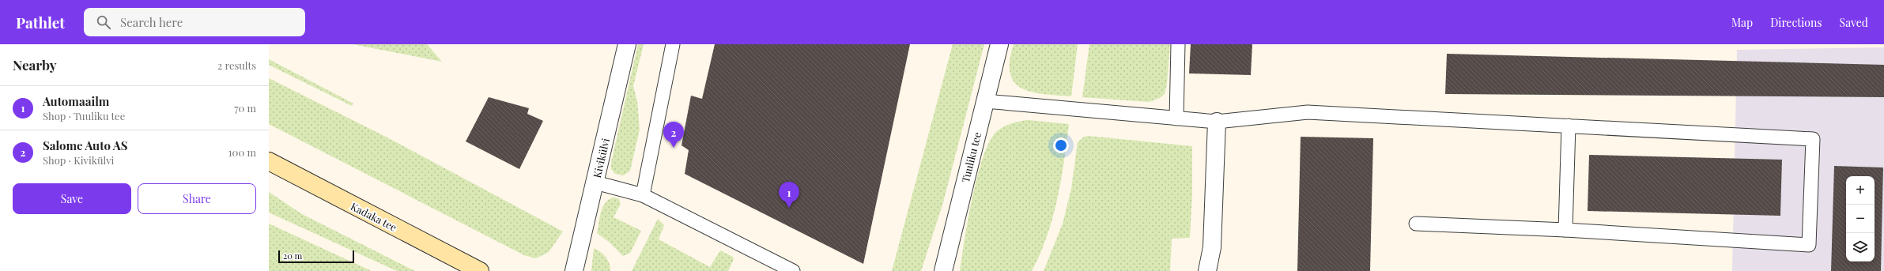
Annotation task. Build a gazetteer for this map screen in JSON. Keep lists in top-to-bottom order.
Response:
{
  "streets": {
    "main road": ["Kadaka tee"],
    "street": ["Tuuliku tee", "Kivikülvi"]
  },
  "scale_bar": "20 m",
  "page": {
    "header": "Pathlet",
    "search": "Search here",
    "nav": ["Map", "Directions", "Saved"],
    "heading": ["Nearby", "2 results"],
    "list": [
      {
        "mark": "1",
        "name": "Automaailm",
        "note": "Shop · Tuuliku tee",
        "value": "70 m"
      },
      {
        "mark": "2",
        "name": "Salome Auto AS",
        "note": "Shop · Kivikülvi",
        "value": "100 m"
      }
    ],
    "pins": ["2", "1"],
    "buttons": ["Save", "Share"],
    "map_buttons": ["+", "−"],
    "scale": "20 m"
  }
}
